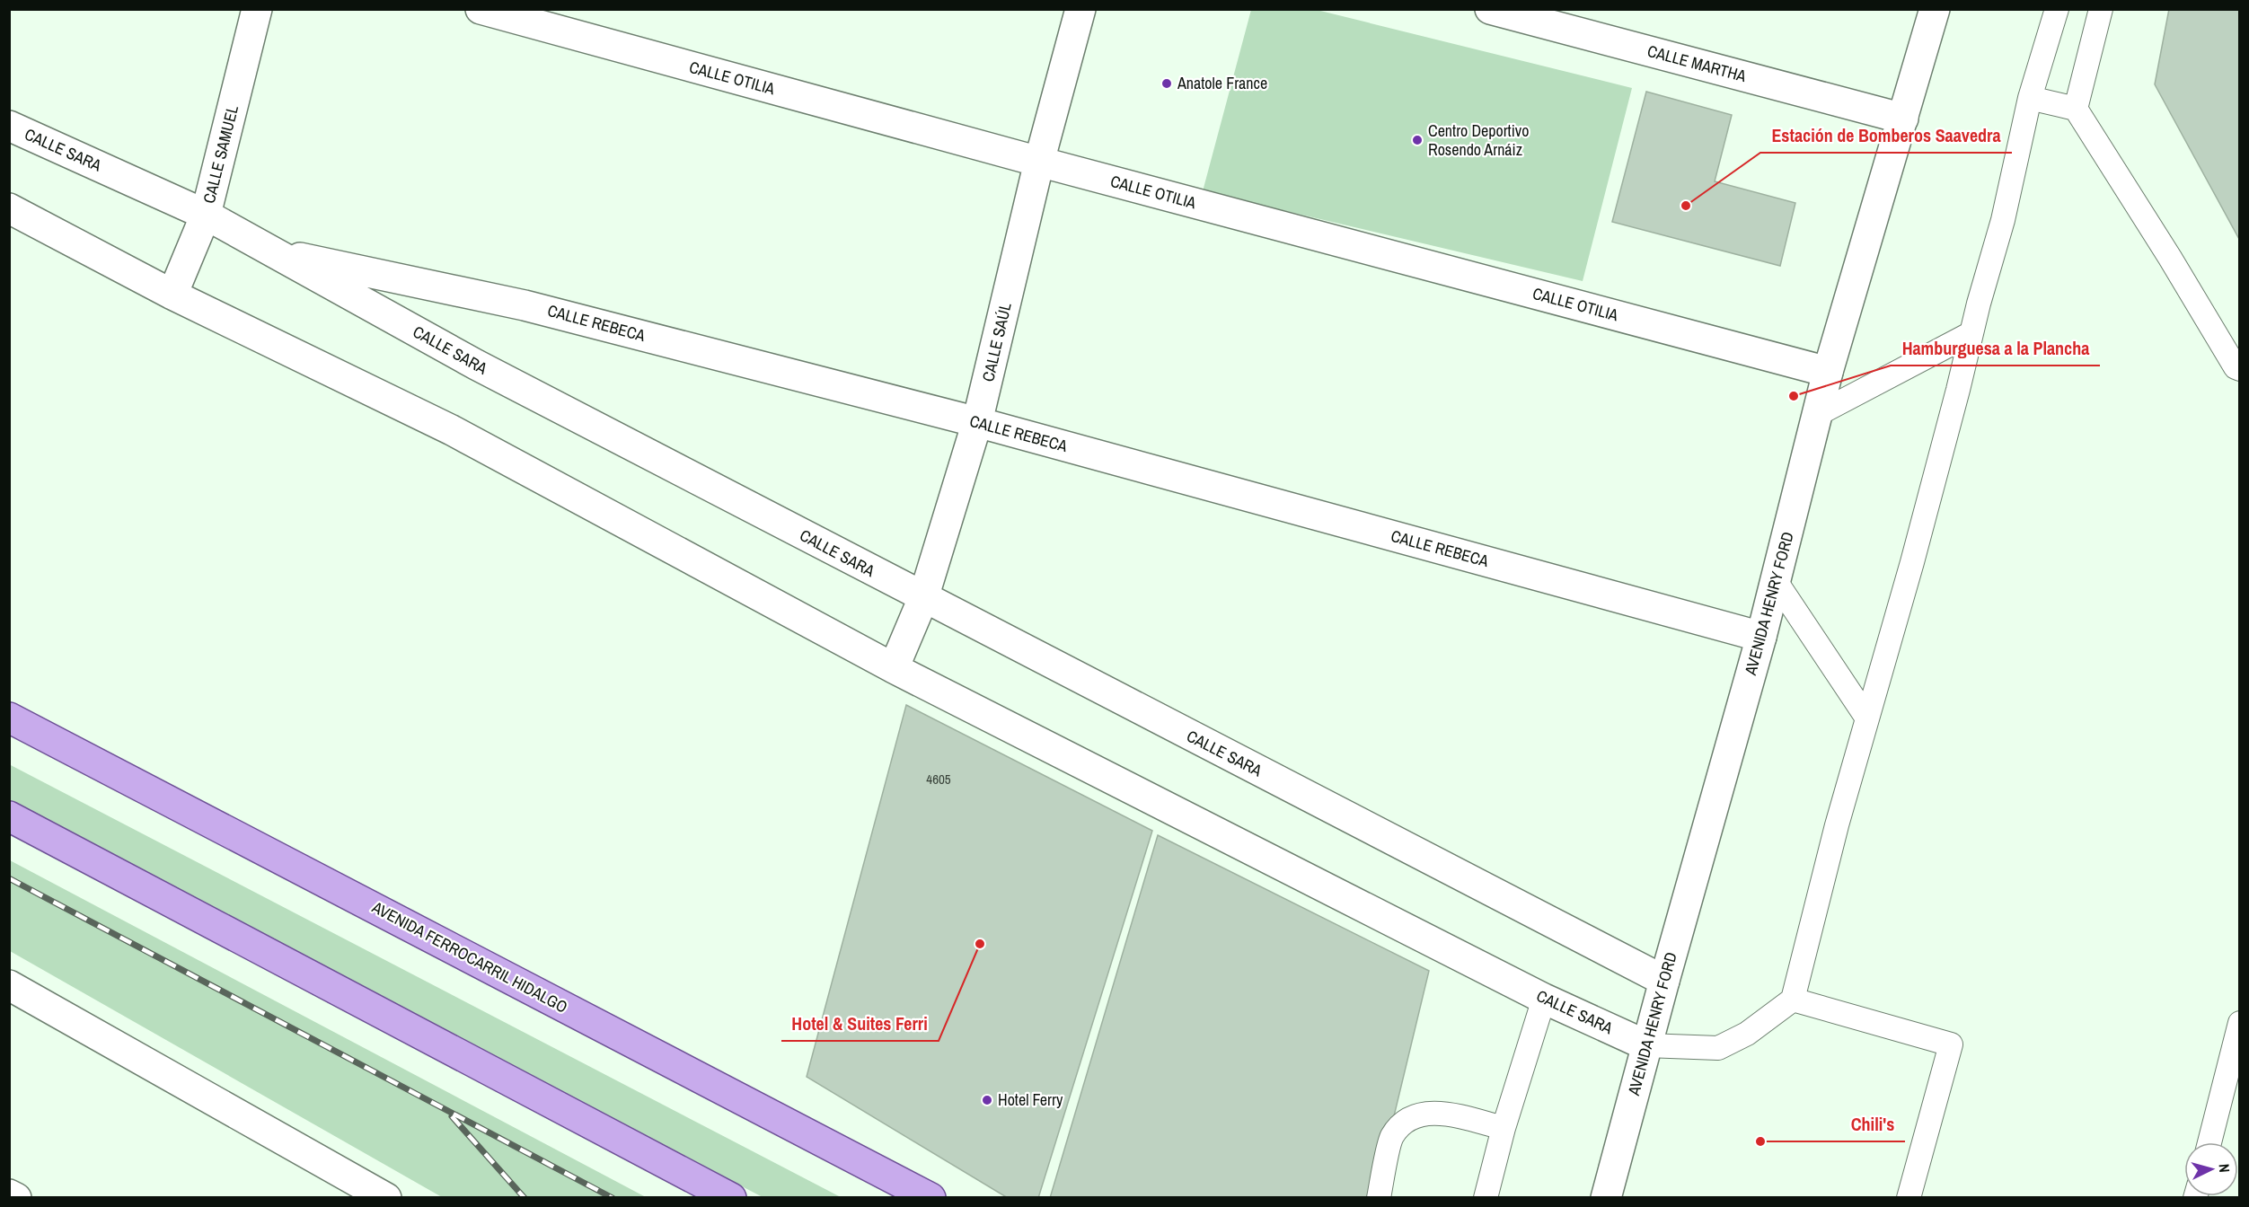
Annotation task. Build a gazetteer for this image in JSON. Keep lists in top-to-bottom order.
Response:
{
  "streets": {
    "main road": ["AVENIDA FERROCARRIL HIDALGO"],
    "street": [
      "CALLE MARTHA",
      "CALLE OTILIA",
      "CALLE SARA",
      "CALLE SAMUEL",
      "CALLE REBECA",
      "CALLE SAÚL",
      "AVENIDA HENRY FORD"
    ]
  },
  "crossings": [
    ["CALLE MARTHA", "AVENIDA HENRY FORD"],
    ["CALLE OTILIA", "CALLE SAÚL"],
    ["CALLE OTILIA", "AVENIDA HENRY FORD"],
    ["CALLE SARA", "CALLE SAMUEL"],
    ["CALLE SARA", "CALLE REBECA"],
    ["CALLE SARA", "CALLE SAÚL"],
    ["CALLE SARA", "AVENIDA HENRY FORD"],
    ["CALLE REBECA", "CALLE SAÚL"],
    ["CALLE REBECA", "AVENIDA HENRY FORD"]
  ],
  "places": [
    "Anatole France",
    "Centro Deportivo Rosendo Arnáiz",
    "Estación de Bomberos Saavedra",
    "Hamburguesa a la Plancha",
    "Hotel & Suites Ferri",
    "Hotel Ferry",
    "Chili's"
  ],
  "house_numbers": ["4605"],
  "north": "right"
}
